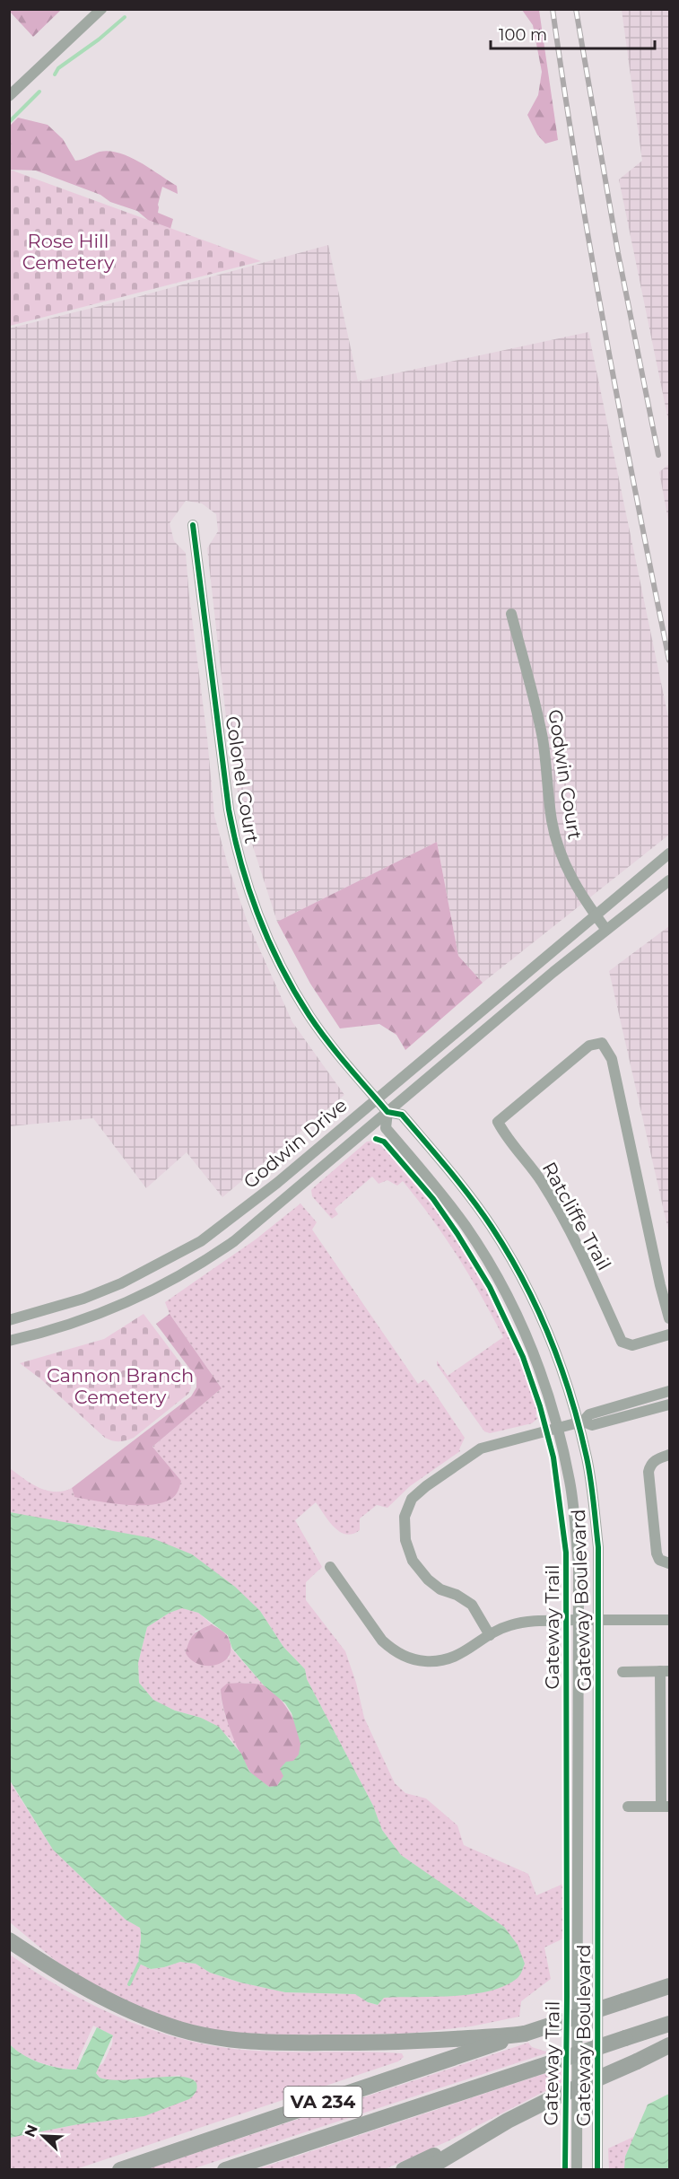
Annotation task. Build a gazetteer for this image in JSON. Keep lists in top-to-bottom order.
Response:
{
  "streets": {
    "highway": ["VA 234"],
    "street": [
      "Godwin Court",
      "Colonel Court",
      "Godwin Drive",
      "Ratcliffe Trail",
      "Gateway Boulevard"
    ],
    "cycle path": ["Gateway Trail"]
  },
  "crossings": [
    ["Godwin Court", "Godwin Drive"],
    ["Colonel Court", "Godwin Drive"],
    ["Colonel Court", "Gateway Boulevard"],
    ["Godwin Drive", "Gateway Boulevard"]
  ],
  "parks": ["Rose Hill Cemetery", "Cannon Branch Cemetery"],
  "scale_bar": "100 m",
  "north": "top left"
}
